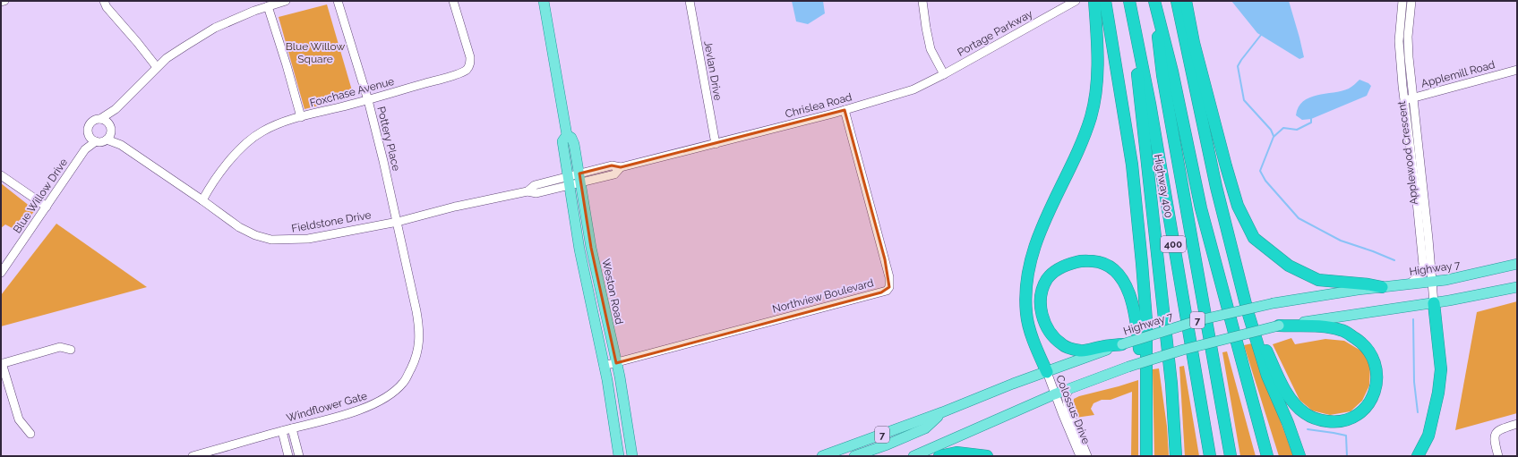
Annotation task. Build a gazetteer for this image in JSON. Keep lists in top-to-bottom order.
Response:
{
  "streets": {
    "highway": ["Highway 400", "400"],
    "main road": ["Highway 7", "Weston Road", "7"],
    "street": [
      "Portage Parkway",
      "Jevlan Drive",
      "Applemill Road",
      "Foxchase Avenue",
      "Chrislea Road",
      "Pottery Place",
      "Applewood Crescent",
      "Blue Willow Drive",
      "Fieldstone Drive",
      "Northview Boulevard",
      "Windflower Gate",
      "Colossus Drive"
    ]
  },
  "crossings": [
    ["Portage Parkway", "Chrislea Road"],
    ["Jevlan Drive", "Chrislea Road"],
    ["Applemill Road", "Applewood Crescent"],
    ["Foxchase Avenue", "Pottery Place"],
    ["Foxchase Avenue", "Fieldstone Drive"],
    ["Chrislea Road", "Fieldstone Drive"],
    ["Chrislea Road", "Weston Road"],
    ["Chrislea Road", "Northview Boulevard"],
    ["Pottery Place", "Fieldstone Drive"],
    ["Pottery Place", "Windflower Gate"],
    ["Applewood Crescent", "Highway 7"],
    ["Applewood Crescent", "7"],
    ["Blue Willow Drive", "Fieldstone Drive"],
    ["Fieldstone Drive", "Weston Road"],
    ["Fieldstone Drive", "Windflower Gate"],
    ["Highway 7", "Colossus Drive"],
    ["Weston Road", "Northview Boulevard"],
    ["7", "Colossus Drive"]
  ],
  "parks": ["Blue Willow Square"]
}
